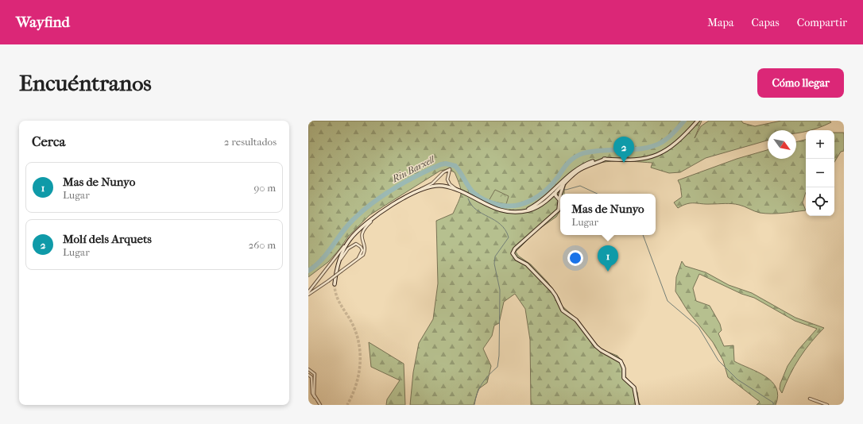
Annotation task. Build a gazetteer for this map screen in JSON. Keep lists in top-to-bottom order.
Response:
{
  "water": ["Riu Barxell"],
  "north": "bottom right",
  "page": {
    "header": "Wayfind",
    "nav": ["Mapa", "Capas", "Compartir"],
    "buttons": "Cómo llegar",
    "title": "Encuéntranos",
    "heading": ["Cerca", "2 resultados"],
    "map_buttons": ["+", "−"],
    "pins": ["2", "1"],
    "list": [
      {
        "mark": "1",
        "name": "Mas de Nunyo",
        "note": "Lugar",
        "value": "90 m"
      },
      {
        "mark": "2",
        "name": "Molí dels Arquets",
        "note": "Lugar",
        "value": "260 m"
      }
    ],
    "popup": ["Mas de Nunyo", "Lugar"]
  }
}
